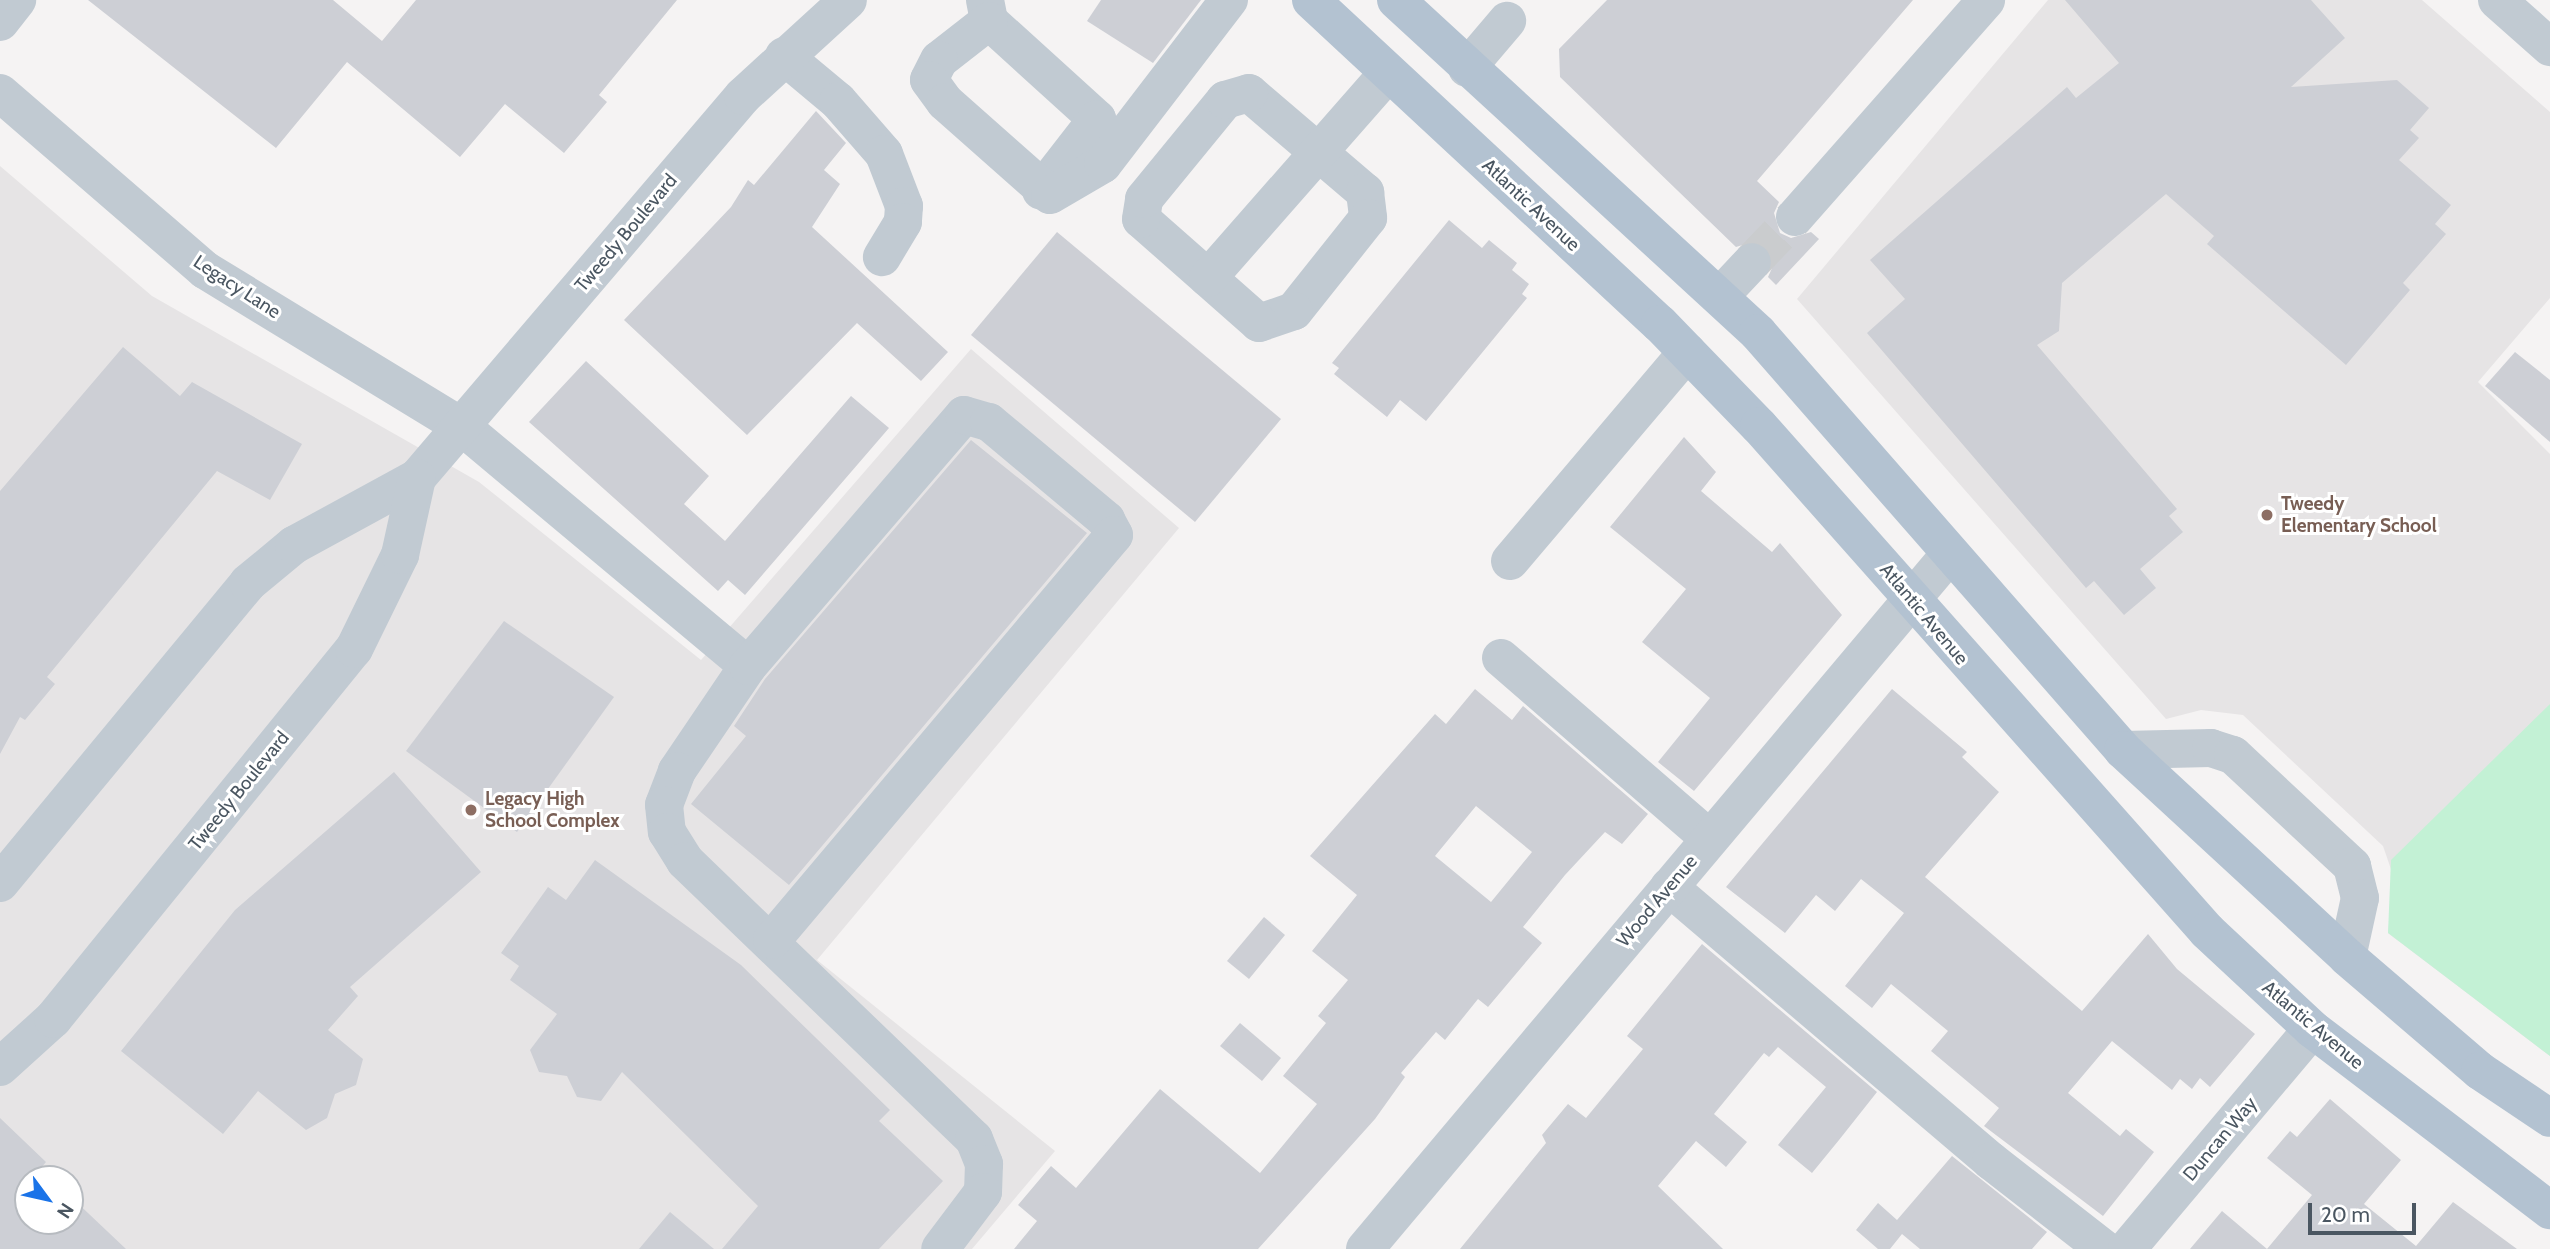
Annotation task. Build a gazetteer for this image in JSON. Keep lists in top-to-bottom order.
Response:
{
  "streets": {
    "main road": ["Atlantic Avenue"],
    "street": [
      "Tweedy Boulevard",
      "Legacy Lane",
      "Wood Avenue",
      "Duncan Way"
    ]
  },
  "crossings": [
    ["Atlantic Avenue", "Wood Avenue"],
    ["Atlantic Avenue", "Duncan Way"],
    ["Tweedy Boulevard", "Legacy Lane"]
  ],
  "places": ["Tweedy Elementary School", "Legacy High School Complex"],
  "scale_bar": "20 m",
  "north": "bottom right"
}
